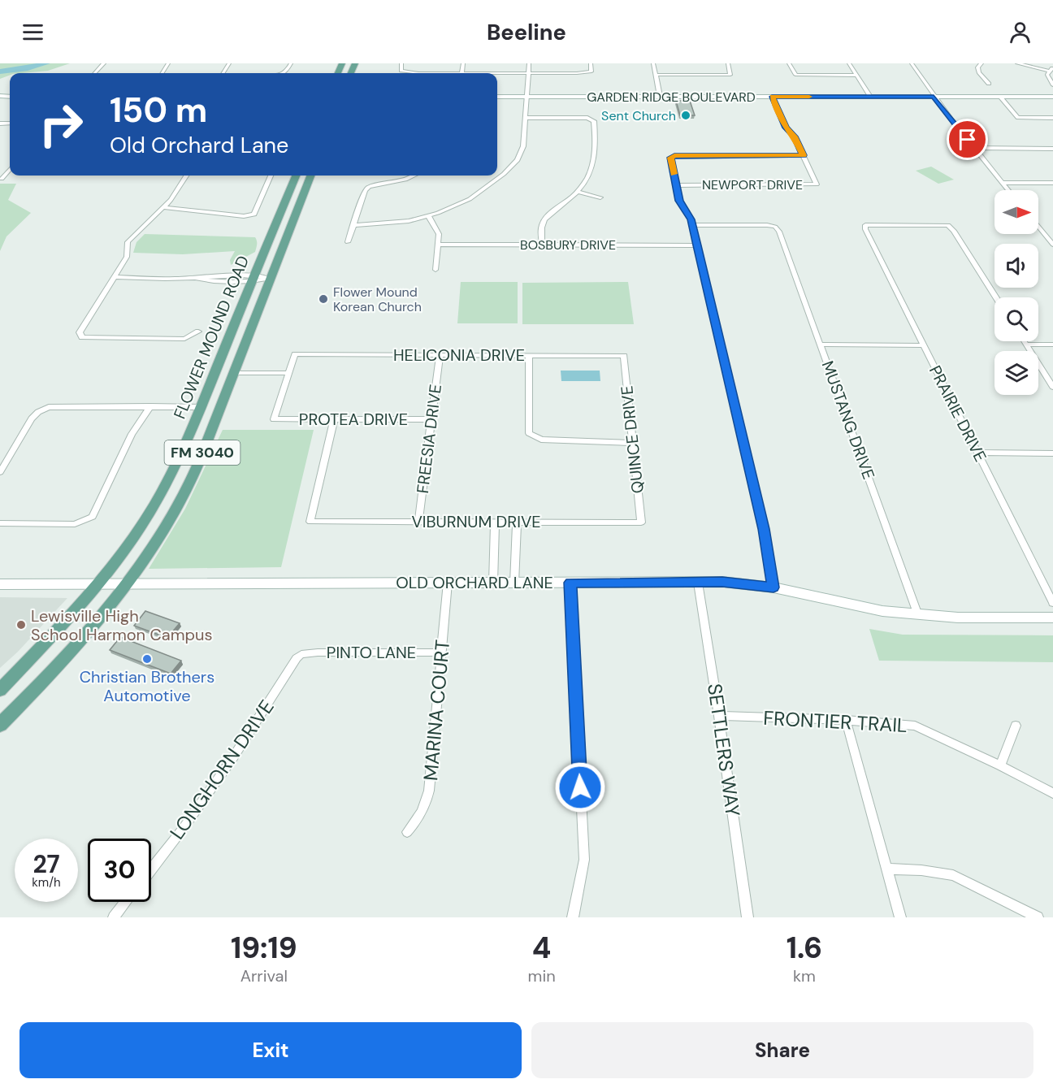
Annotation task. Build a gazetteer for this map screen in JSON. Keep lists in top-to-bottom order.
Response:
{
  "streets": {
    "main road": [
      "GARDEN RIDGE BOULEVARD",
      "FLOWER MOUND ROAD",
      "FM 3040",
      "OLD ORCHARD LANE"
    ],
    "street": [
      "NEWPORT DRIVE",
      "BOSBURY DRIVE",
      "HELICONIA DRIVE",
      "PRAIRIE DRIVE",
      "PROTEA DRIVE",
      "MUSTANG DRIVE",
      "FREESIA DRIVE",
      "QUINCE DRIVE",
      "VIBURNUM DRIVE",
      "PINTO LANE",
      "MARINA COURT",
      "FRONTIER TRAIL",
      "SETTLERS WAY",
      "LONGHORN DRIVE"
    ]
  },
  "crossings": [
    ["GARDEN RIDGE BOULEVARD", "NEWPORT DRIVE"],
    ["FLOWER MOUND ROAD", "FM 3040"],
    ["FLOWER MOUND ROAD", "OLD ORCHARD LANE"],
    ["HELICONIA DRIVE", "PROTEA DRIVE"],
    ["HELICONIA DRIVE", "FREESIA DRIVE"],
    ["HELICONIA DRIVE", "QUINCE DRIVE"],
    ["PROTEA DRIVE", "FREESIA DRIVE"],
    ["PROTEA DRIVE", "VIBURNUM DRIVE"],
    ["MUSTANG DRIVE", "OLD ORCHARD LANE"],
    ["FREESIA DRIVE", "VIBURNUM DRIVE"],
    ["QUINCE DRIVE", "VIBURNUM DRIVE"],
    ["FM 3040", "OLD ORCHARD LANE"],
    ["OLD ORCHARD LANE", "MARINA COURT"],
    ["OLD ORCHARD LANE", "SETTLERS WAY"],
    ["PINTO LANE", "MARINA COURT"],
    ["PINTO LANE", "LONGHORN DRIVE"],
    ["FRONTIER TRAIL", "SETTLERS WAY"]
  ],
  "places": [
    "Sent Church",
    "Flower Mound Korean Church",
    "Lewisville High School Harmon Campus",
    "Christian Brothers Automotive"
  ],
  "north": "right",
  "page": {
    "header": "Beeline",
    "turn": ["150 m", "Old Orchard Lane"],
    "speed": "27 km/h",
    "limit": "30",
    "eta": [
      "19:19",
      "Arrival",
      "4",
      "min",
      "1.6",
      "km"
    ],
    "buttons": ["Exit", "Share"]
  }
}
